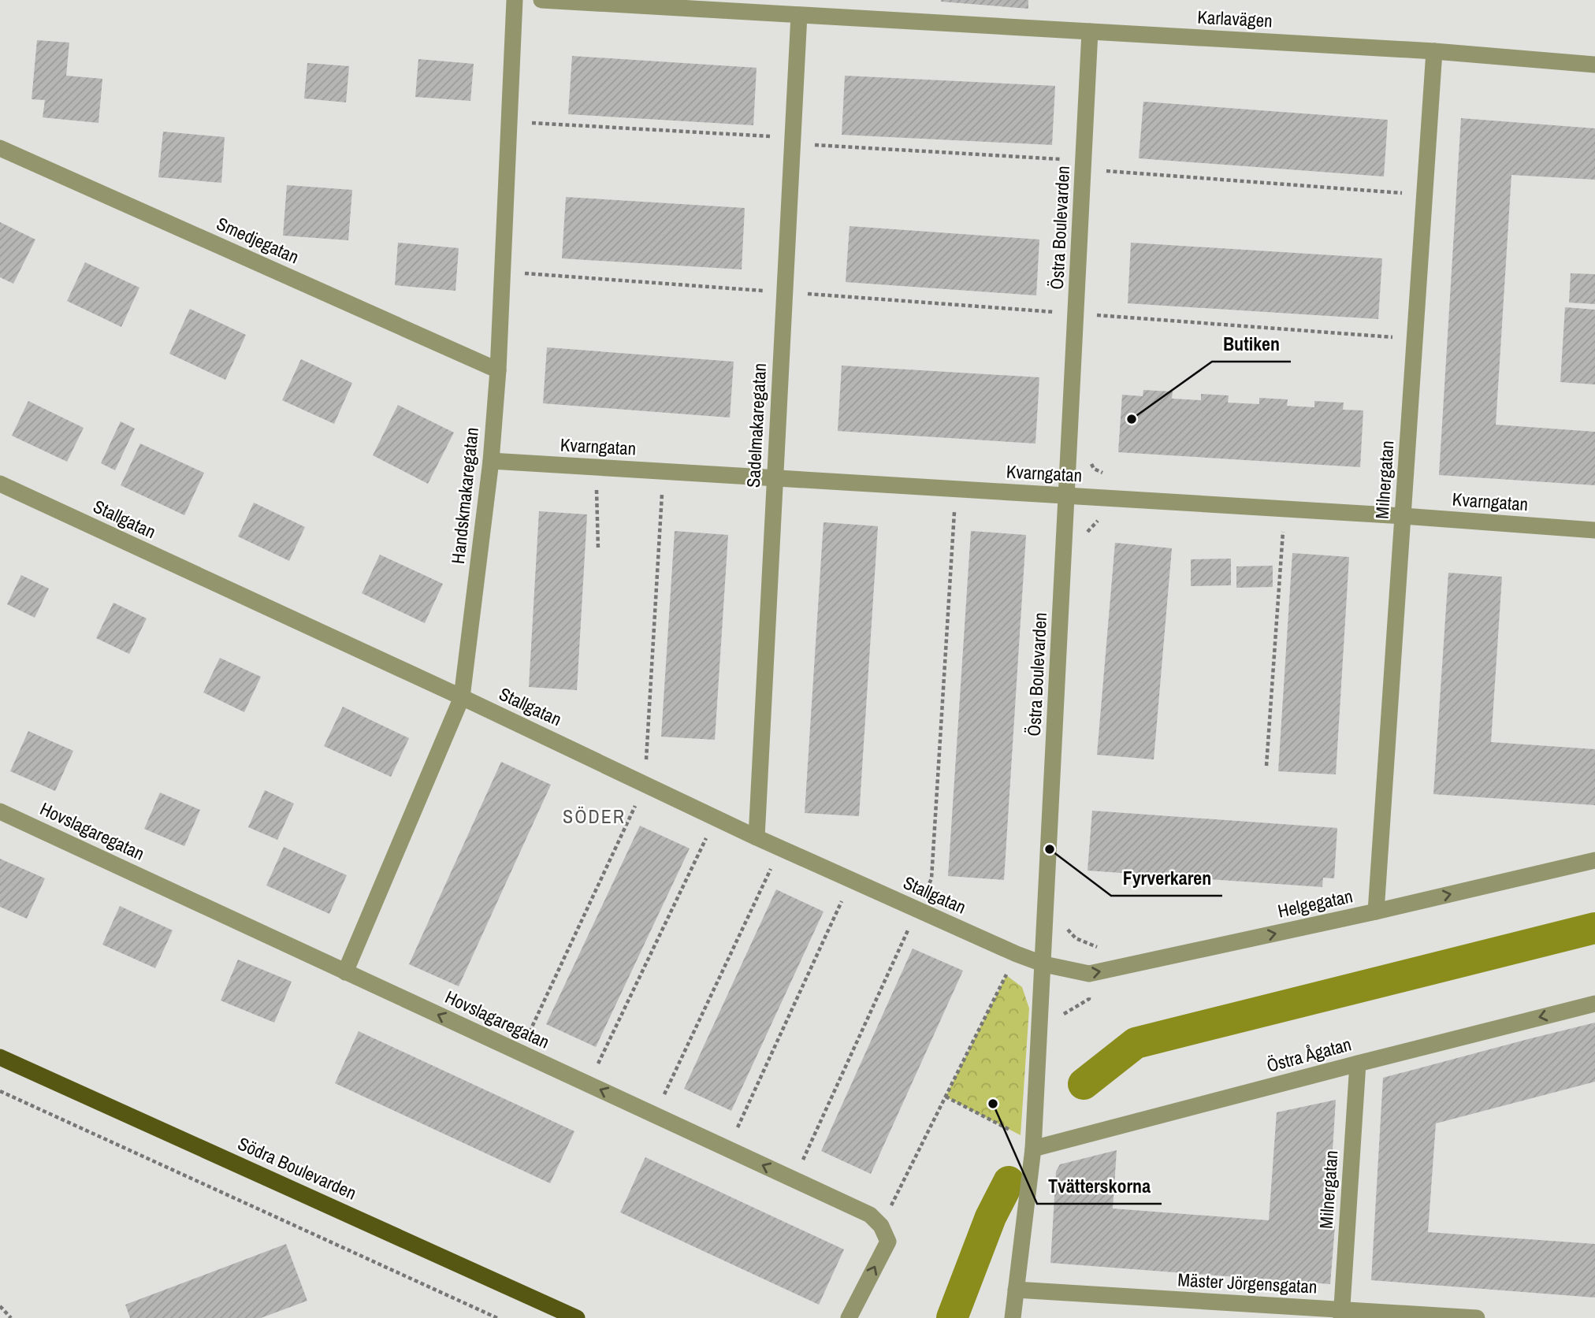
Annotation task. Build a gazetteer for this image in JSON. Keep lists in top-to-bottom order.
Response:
{
  "streets": {
    "main road": ["Södra Boulevarden"],
    "street": [
      "Karlavägen",
      "Östra Boulevarden",
      "Smedjegatan",
      "Sadelmakaregatan",
      "Kvarngatan",
      "Milnergatan",
      "Handskmakaregatan",
      "Stallgatan",
      "Hovslagaregatan",
      "Helgegatan",
      "Östra Ågatan",
      "Mäster Jörgensgatan"
    ]
  },
  "crossings": [
    ["Karlavägen", "Östra Boulevarden"],
    ["Karlavägen", "Sadelmakaregatan"],
    ["Karlavägen", "Milnergatan"],
    ["Östra Boulevarden", "Kvarngatan"],
    ["Östra Boulevarden", "Stallgatan"],
    ["Östra Boulevarden", "Helgegatan"],
    ["Östra Boulevarden", "Östra Ågatan"],
    ["Östra Boulevarden", "Mäster Jörgensgatan"],
    ["Smedjegatan", "Handskmakaregatan"],
    ["Sadelmakaregatan", "Kvarngatan"],
    ["Sadelmakaregatan", "Stallgatan"],
    ["Kvarngatan", "Milnergatan"],
    ["Kvarngatan", "Handskmakaregatan"],
    ["Milnergatan", "Helgegatan"],
    ["Milnergatan", "Östra Ågatan"],
    ["Milnergatan", "Mäster Jörgensgatan"],
    ["Handskmakaregatan", "Stallgatan"],
    ["Handskmakaregatan", "Hovslagaregatan"],
    ["Stallgatan", "Helgegatan"]
  ],
  "one_way": ["Helgegatan", "Östra Ågatan"],
  "districts": ["SÖDER"],
  "places": ["Butiken", "Fyrverkaren", "Tvätterskorna"]
}
